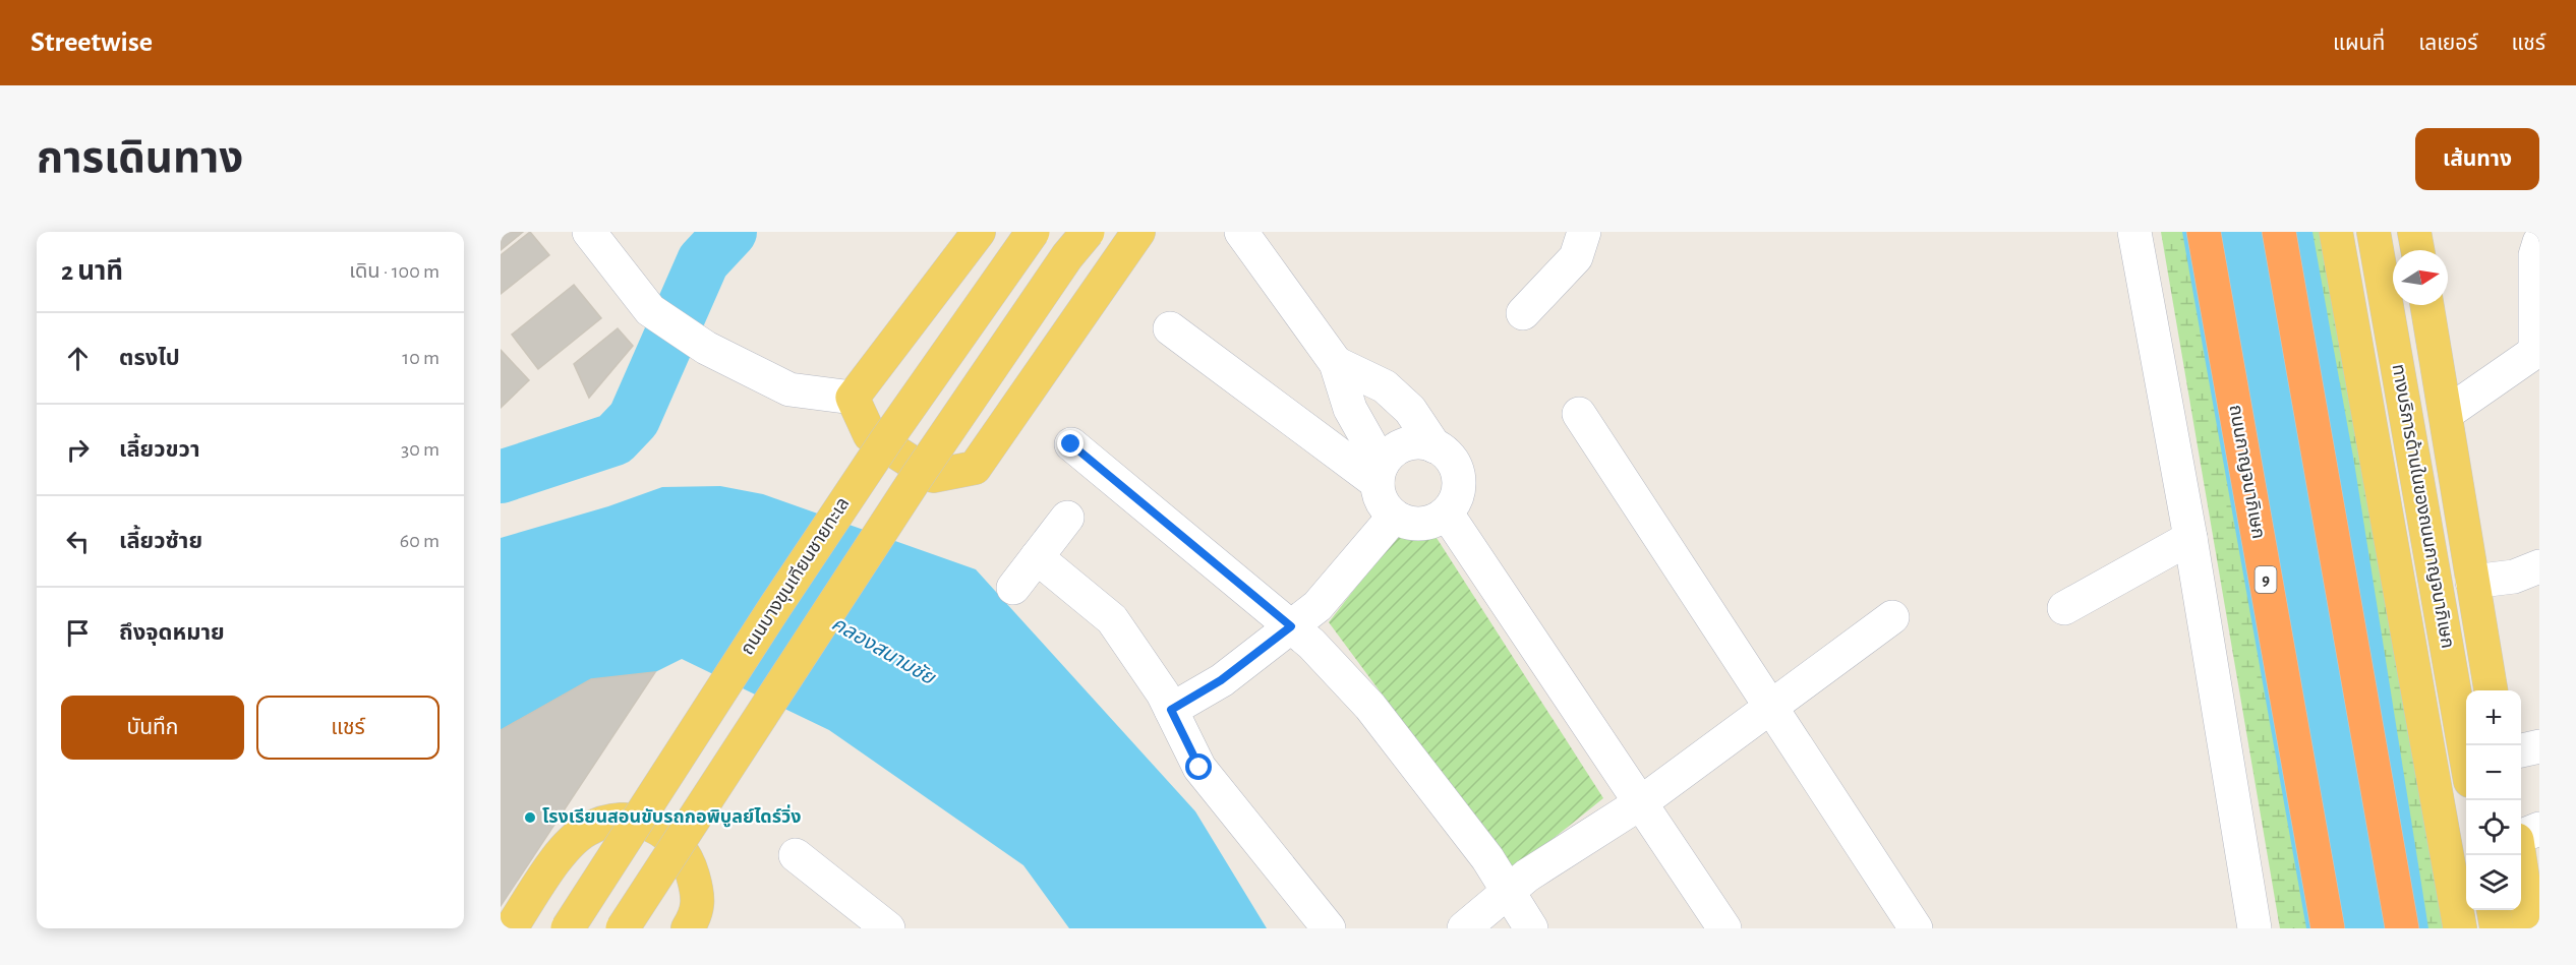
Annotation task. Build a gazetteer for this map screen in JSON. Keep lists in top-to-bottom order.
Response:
{
  "streets": {
    "highway": ["ถนนกาญจนาภิเษก", "9"],
    "main road": ["ทางบริการด้านในของถนนกาญจนาภิเษก", "ถนนบางขุนเทียนชายทะเล"]
  },
  "water": ["คลองสนามชัย"],
  "places": ["โรงเรียนสอนขับรถกอพิบูลย์ไดร์วิ่ง"],
  "north": "right",
  "page": {
    "header": "Streetwise",
    "nav": ["แผนที่", "เลเยอร์", "แชร์"],
    "title": "การเดินทาง",
    "buttons": [
      "เส้นทาง",
      ["บันทึก", "แชร์"]
    ],
    "heading": ["2 นาที", "เดิน · 100 m"],
    "list": [
      ["ตรงไป", "10 m"],
      ["เลี้ยวขวา", "30 m"],
      ["เลี้ยวซ้าย", "60 m"],
      "ถึงจุดหมาย"
    ],
    "map_buttons": ["+", "−"]
  }
}
